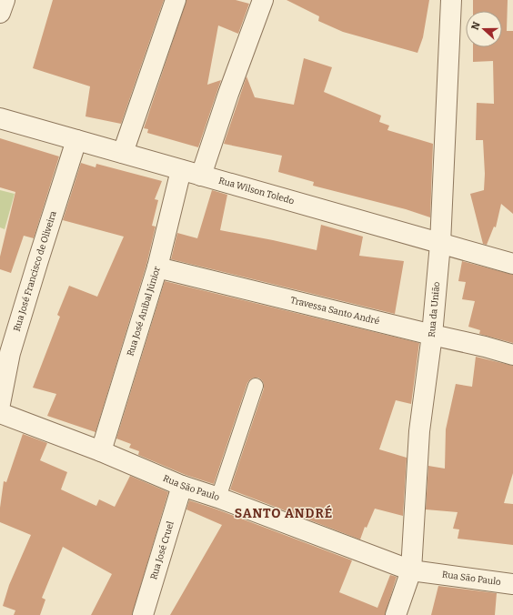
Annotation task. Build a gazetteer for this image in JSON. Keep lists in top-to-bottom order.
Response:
{
  "streets": {
    "street": [
      "Rua Wilson Toledo",
      "Rua José Francisco de Oliveira",
      "Rua da União",
      "Rua José Anibal Júnior",
      "Travessa Santo André",
      "Rua São Paulo",
      "Rua José Cruel"
    ]
  },
  "crossings": [
    ["Rua Wilson Toledo", "Rua José Francisco de Oliveira"],
    ["Rua Wilson Toledo", "Rua da União"],
    ["Rua Wilson Toledo", "Rua José Anibal Júnior"],
    ["Rua da União", "Travessa Santo André"],
    ["Rua da União", "Rua São Paulo"],
    ["Rua José Anibal Júnior", "Travessa Santo André"],
    ["Rua José Anibal Júnior", "Rua São Paulo"],
    ["Rua São Paulo", "Rua José Cruel"]
  ],
  "districts": ["SANTO ANDRÉ"],
  "north": "left"
}
